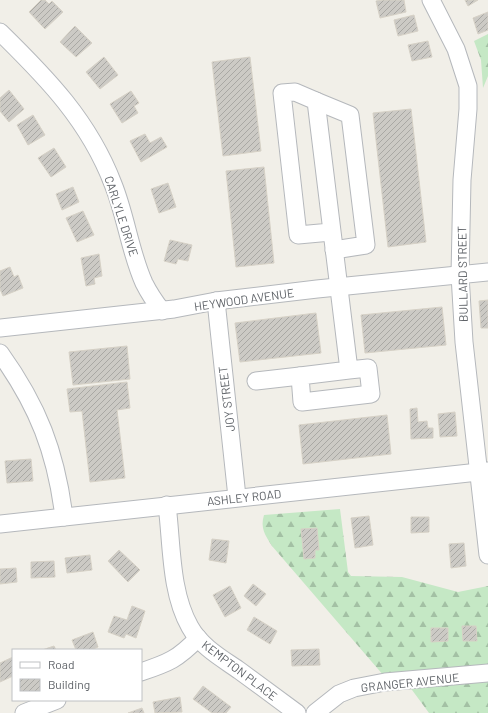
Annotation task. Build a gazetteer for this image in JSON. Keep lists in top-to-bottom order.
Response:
{
  "streets": {
    "street": [
      "CARLYLE DRIVE",
      "BULLARD STREET",
      "HEYWOOD AVENUE",
      "JOY STREET",
      "ASHLEY ROAD",
      "KEMPTON PLACE",
      "GRANGER AVENUE"
    ]
  },
  "crossings": [
    ["CARLYLE DRIVE", "HEYWOOD AVENUE"],
    ["BULLARD STREET", "HEYWOOD AVENUE"],
    ["BULLARD STREET", "ASHLEY ROAD"],
    ["HEYWOOD AVENUE", "JOY STREET"],
    ["JOY STREET", "ASHLEY ROAD"],
    ["ASHLEY ROAD", "KEMPTON PLACE"]
  ],
  "legend": ["Road", "Building"]
}
